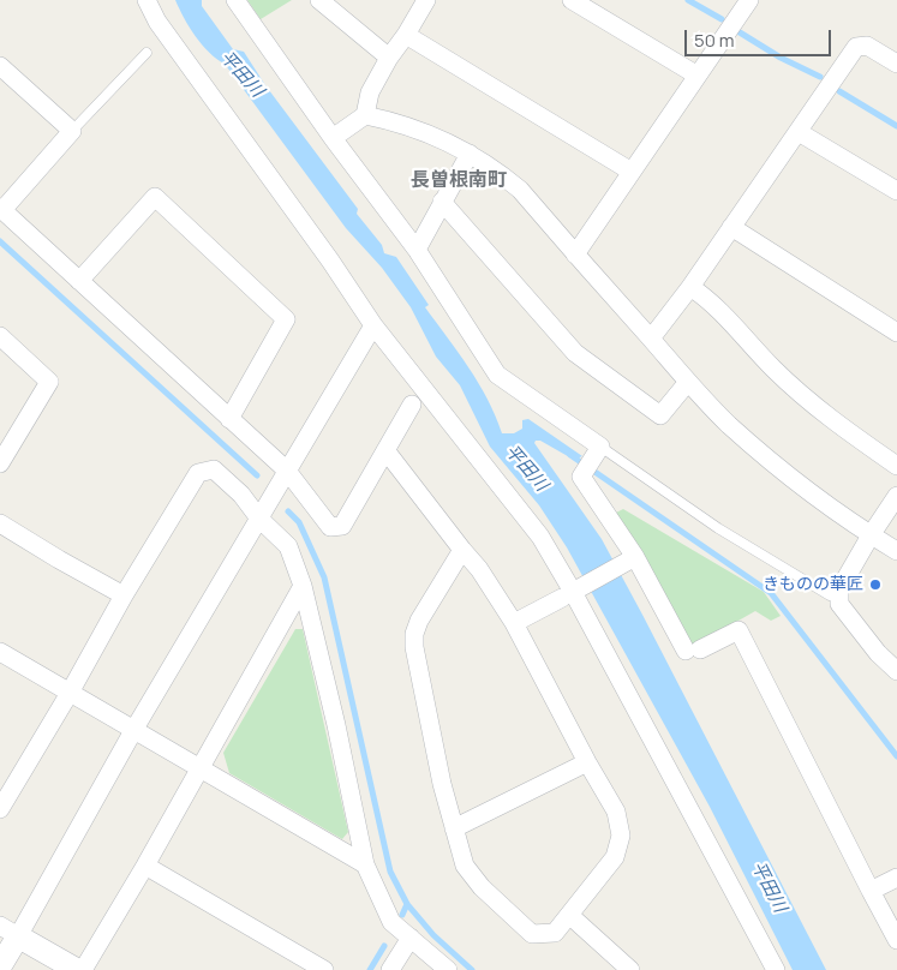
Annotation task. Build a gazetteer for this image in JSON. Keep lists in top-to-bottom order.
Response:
{
  "districts": ["長曽根南町"],
  "water": ["平田川"],
  "places": ["きものの華匠"],
  "scale_bar": "50 m"
}
